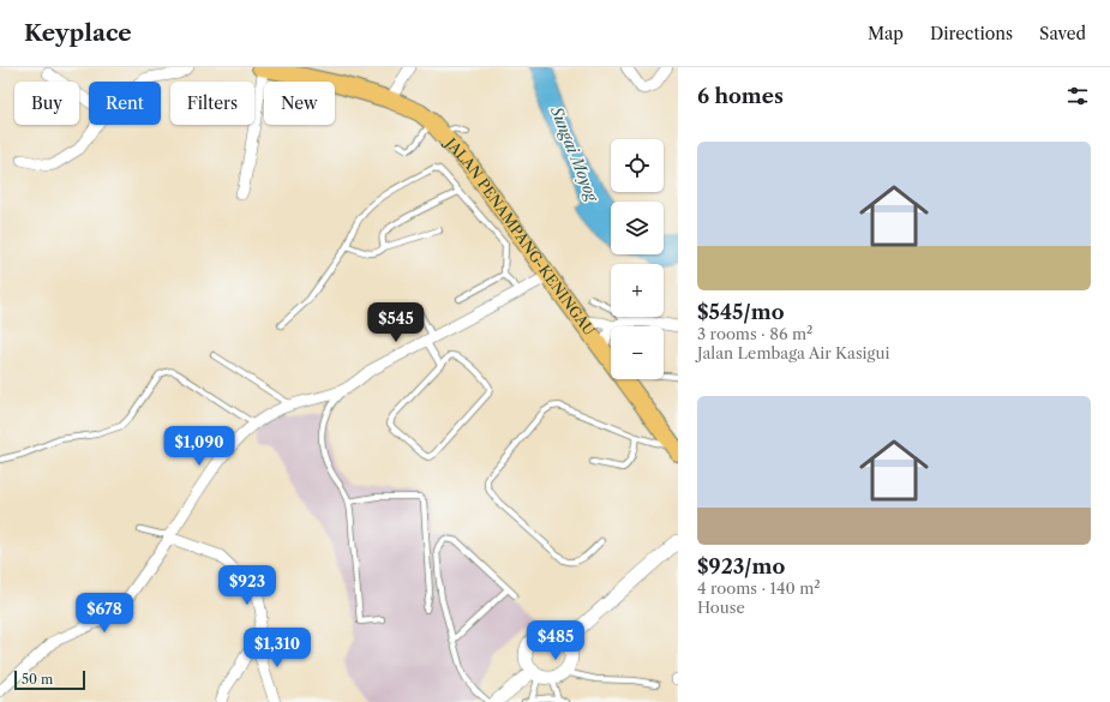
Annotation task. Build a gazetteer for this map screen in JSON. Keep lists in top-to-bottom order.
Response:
{
  "streets": {
    "main road": ["JALAN PENAMPANG-KENINGAU"]
  },
  "water": ["Sungai Moyog"],
  "scale_bar": "50 m",
  "page": {
    "header": "Keyplace",
    "nav": ["Map", "Directions", "Saved"],
    "heading": "6 homes",
    "chip": [
      "Buy",
      "Rent",
      "Filters",
      "New"
    ],
    "list": [
      {
        "name": "$545/mo",
        "note": "3 rooms · 86 m² · Jalan Lembaga Air Kasigui"
      },
      {
        "name": "$923/mo",
        "note": "4 rooms · 140 m² · House"
      }
    ],
    "map_buttons": ["+", "−"],
    "price": [
      "$545",
      "$1,090",
      "$923",
      "$678",
      "$485",
      "$1,310"
    ],
    "scale": "50 m"
  }
}
